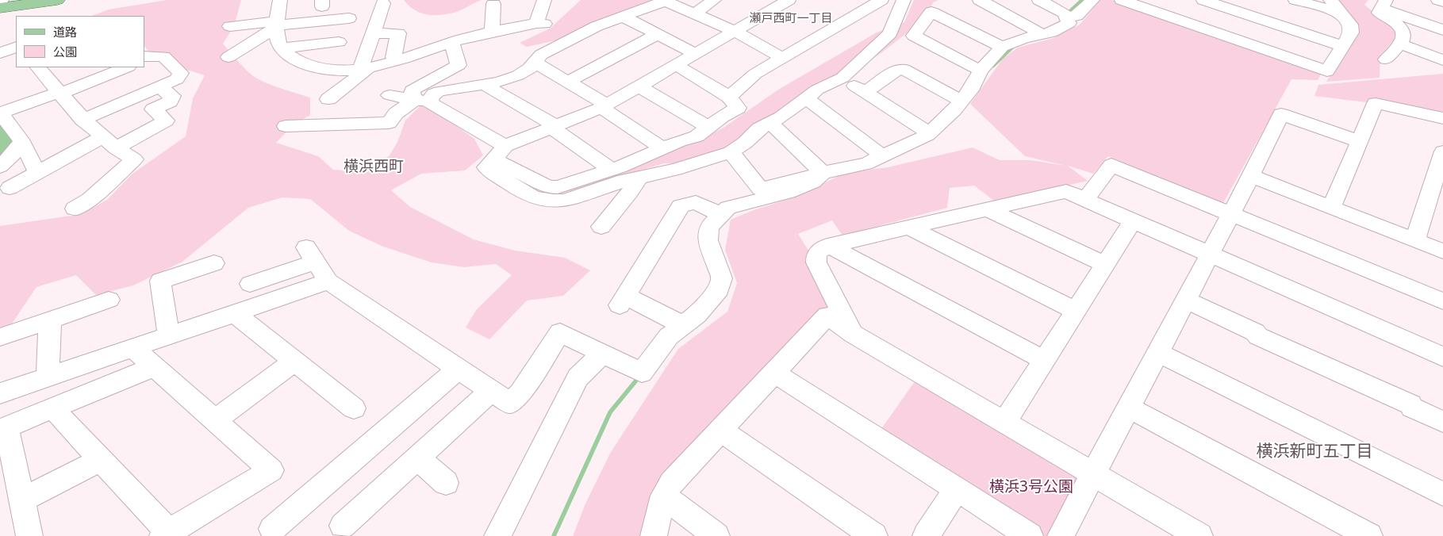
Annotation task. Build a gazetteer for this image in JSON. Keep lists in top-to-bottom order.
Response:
{
  "districts": ["瀬戸西町一丁目", "横浜西町", "横浜新町五丁目"],
  "parks": ["横浜3号公園"],
  "legend": ["道路", "公園"]
}
